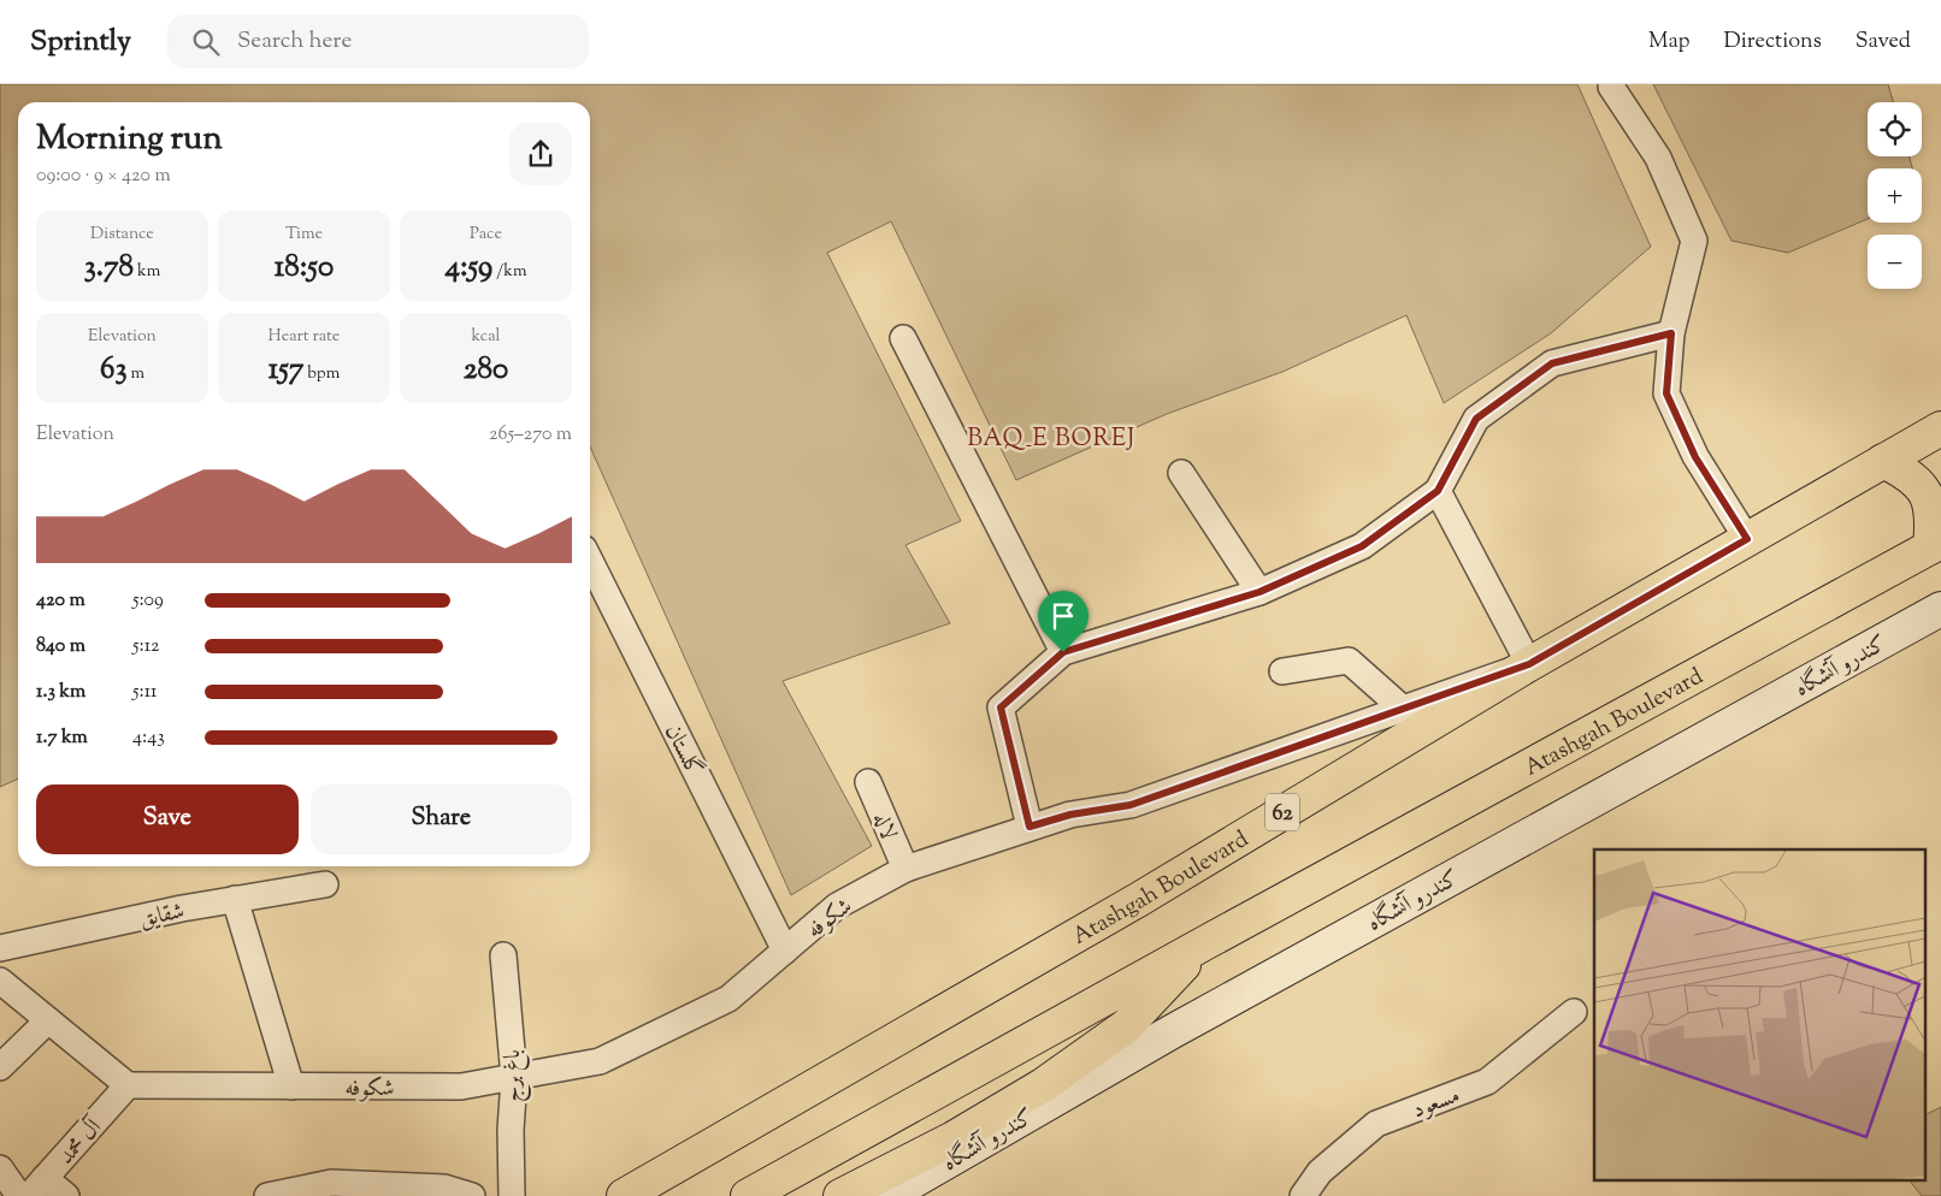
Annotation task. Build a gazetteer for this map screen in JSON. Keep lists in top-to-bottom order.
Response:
{
  "streets": {
    "main road": ["کندرو آتشگاه", "Atashgah Boulevard", "62"],
    "street": [
      "گلستان",
      "لاله",
      "شقایق",
      "شکوفه",
      "باغ برج",
      "مسعود",
      "آل محمد"
    ]
  },
  "crossings": [
    ["Atashgah Boulevard", "شکوفه"],
    ["گلستان", "شکوفه"],
    ["لاله", "شکوفه"],
    ["شکوفه", "باغ برج"],
    ["شکوفه", "آل محمد"]
  ],
  "districts": ["BAQ_E BOREJ"],
  "page": {
    "header": "Sprintly",
    "search": "Search here",
    "nav": ["Map", "Directions", "Saved"],
    "map_buttons": ["+", "−"],
    "heading": ["Morning run", "09:00 · 9 × 420 m"],
    "stats": [
      ["Distance", "3.78 km"],
      ["Time", "18:50"],
      ["Pace", "4:59 /km"],
      ["Elevation", "63 m"],
      ["Heart rate", "157 bpm"],
      ["kcal", "280"]
    ],
    "chart": ["Elevation", "265–270 m"],
    "list": [
      {
        "name": "420 m",
        "note": "5:09"
      },
      {
        "name": "840 m",
        "note": "5:12"
      },
      {
        "name": "1.3 km",
        "note": "5:11"
      },
      {
        "name": "1.7 km",
        "note": "4:43"
      }
    ],
    "buttons": ["Save", "Share"]
  }
}
